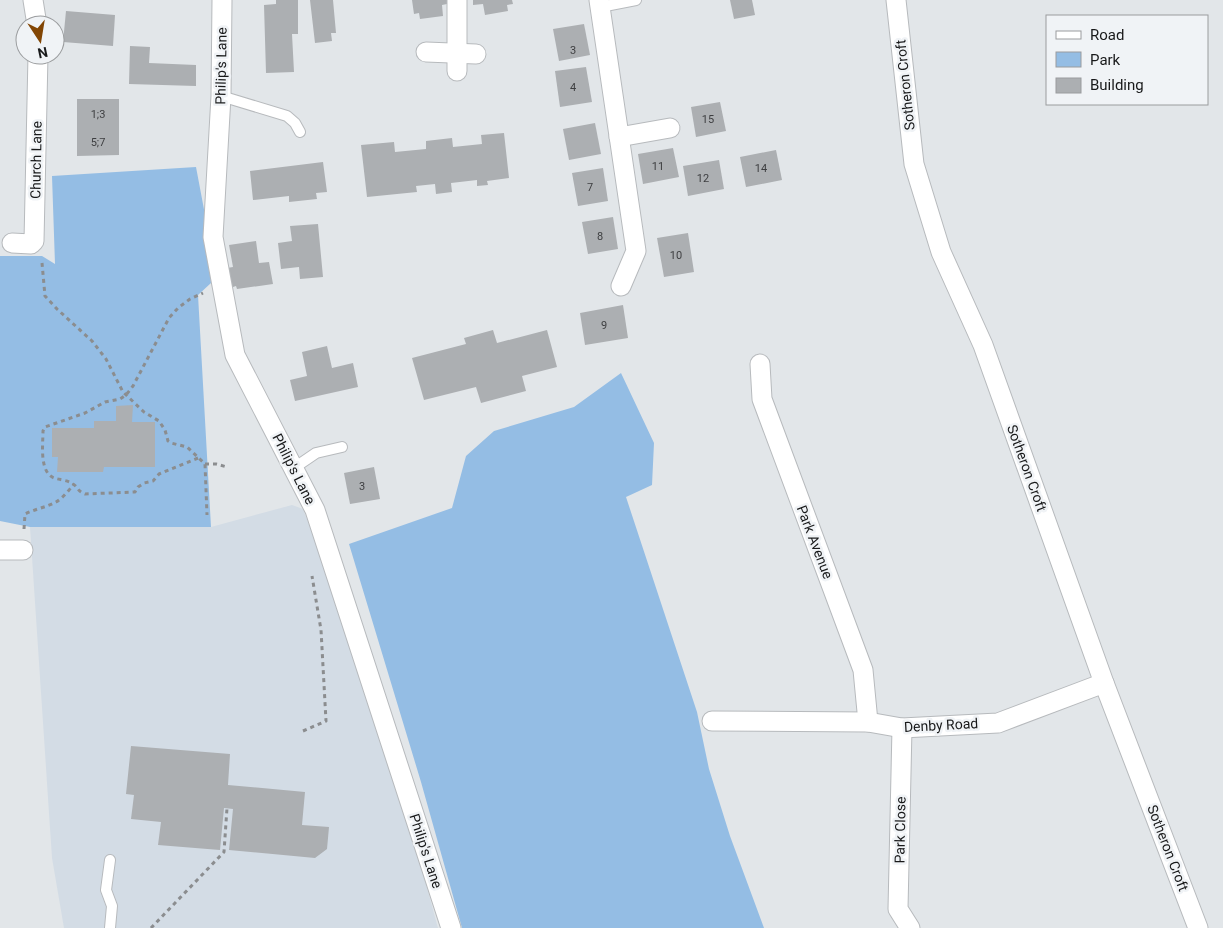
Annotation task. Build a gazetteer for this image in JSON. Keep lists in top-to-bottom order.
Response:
{
  "streets": {
    "street": [
      "Philip's Lane",
      "Sotheron Croft",
      "Church Lane",
      "Park Avenue",
      "Denby Road",
      "Park Close"
    ]
  },
  "crossings": [
    ["Sotheron Croft", "Denby Road"],
    ["Park Avenue", "Denby Road"],
    ["Denby Road", "Park Close"]
  ],
  "house_numbers": [
    "3",
    "4",
    "1;3",
    "15",
    "5;7",
    "11",
    "14",
    "12",
    "7",
    "8",
    "10",
    "9",
    "3"
  ],
  "legend": ["Road", "Park", "Building"],
  "north": "bottom"
}
